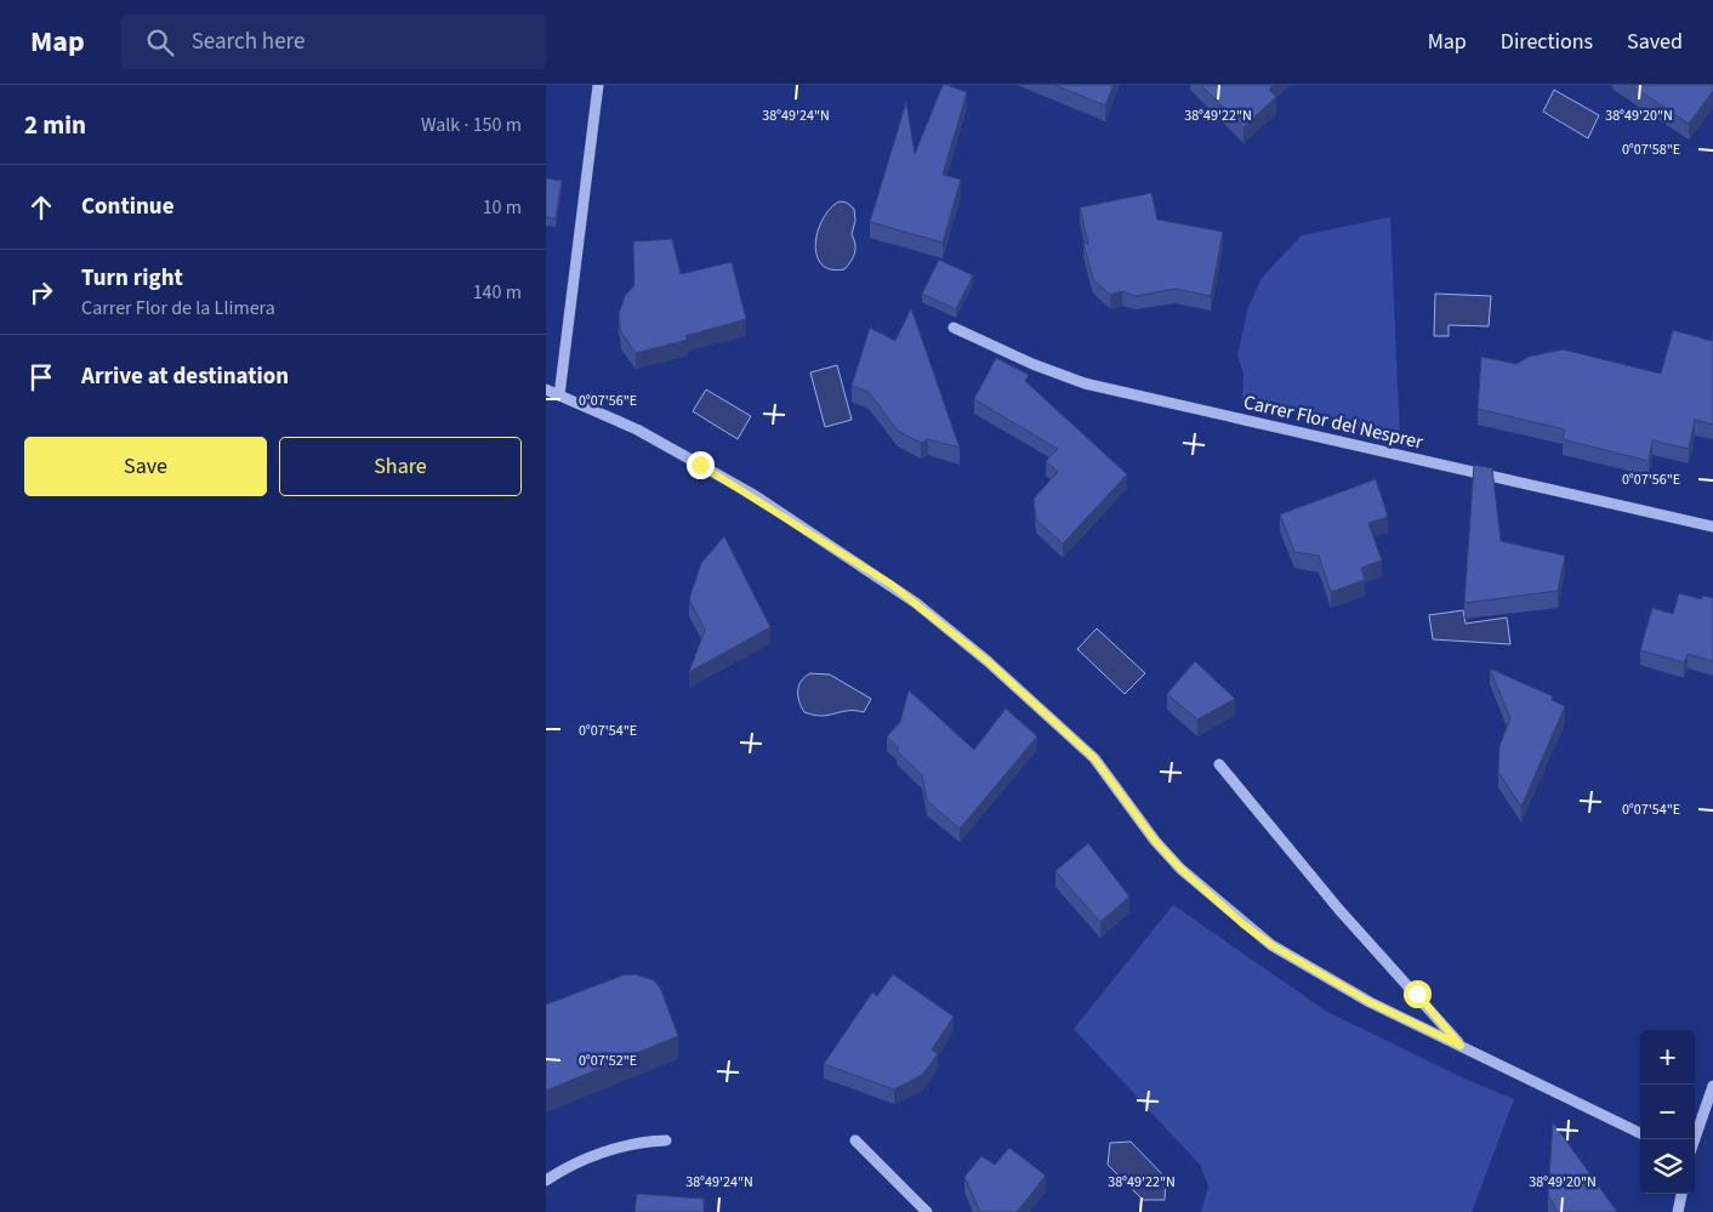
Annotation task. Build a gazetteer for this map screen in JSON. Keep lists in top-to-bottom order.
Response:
{
  "streets": {
    "street": ["Carrer Flor del Nesprer"]
  },
  "page": {
    "header": "Map",
    "search": "Search here",
    "nav": ["Map", "Directions", "Saved"],
    "heading": ["2 min", "Walk · 150 m"],
    "list": [
      ["Continue", "10 m"],
      ["Turn right", "Carrer Flor de la Llimera", "140 m"],
      "Arrive at destination"
    ],
    "buttons": ["Save", "Share"],
    "map_buttons": ["+", "−"]
  },
  "coordinates": [
    "38°49'24\"N",
    "38°49'22\"N",
    "38°49'20\"N",
    "0°07'58\"E",
    "0°07'56\"E",
    "0°07'54\"E",
    "0°07'52\"E"
  ]
}
